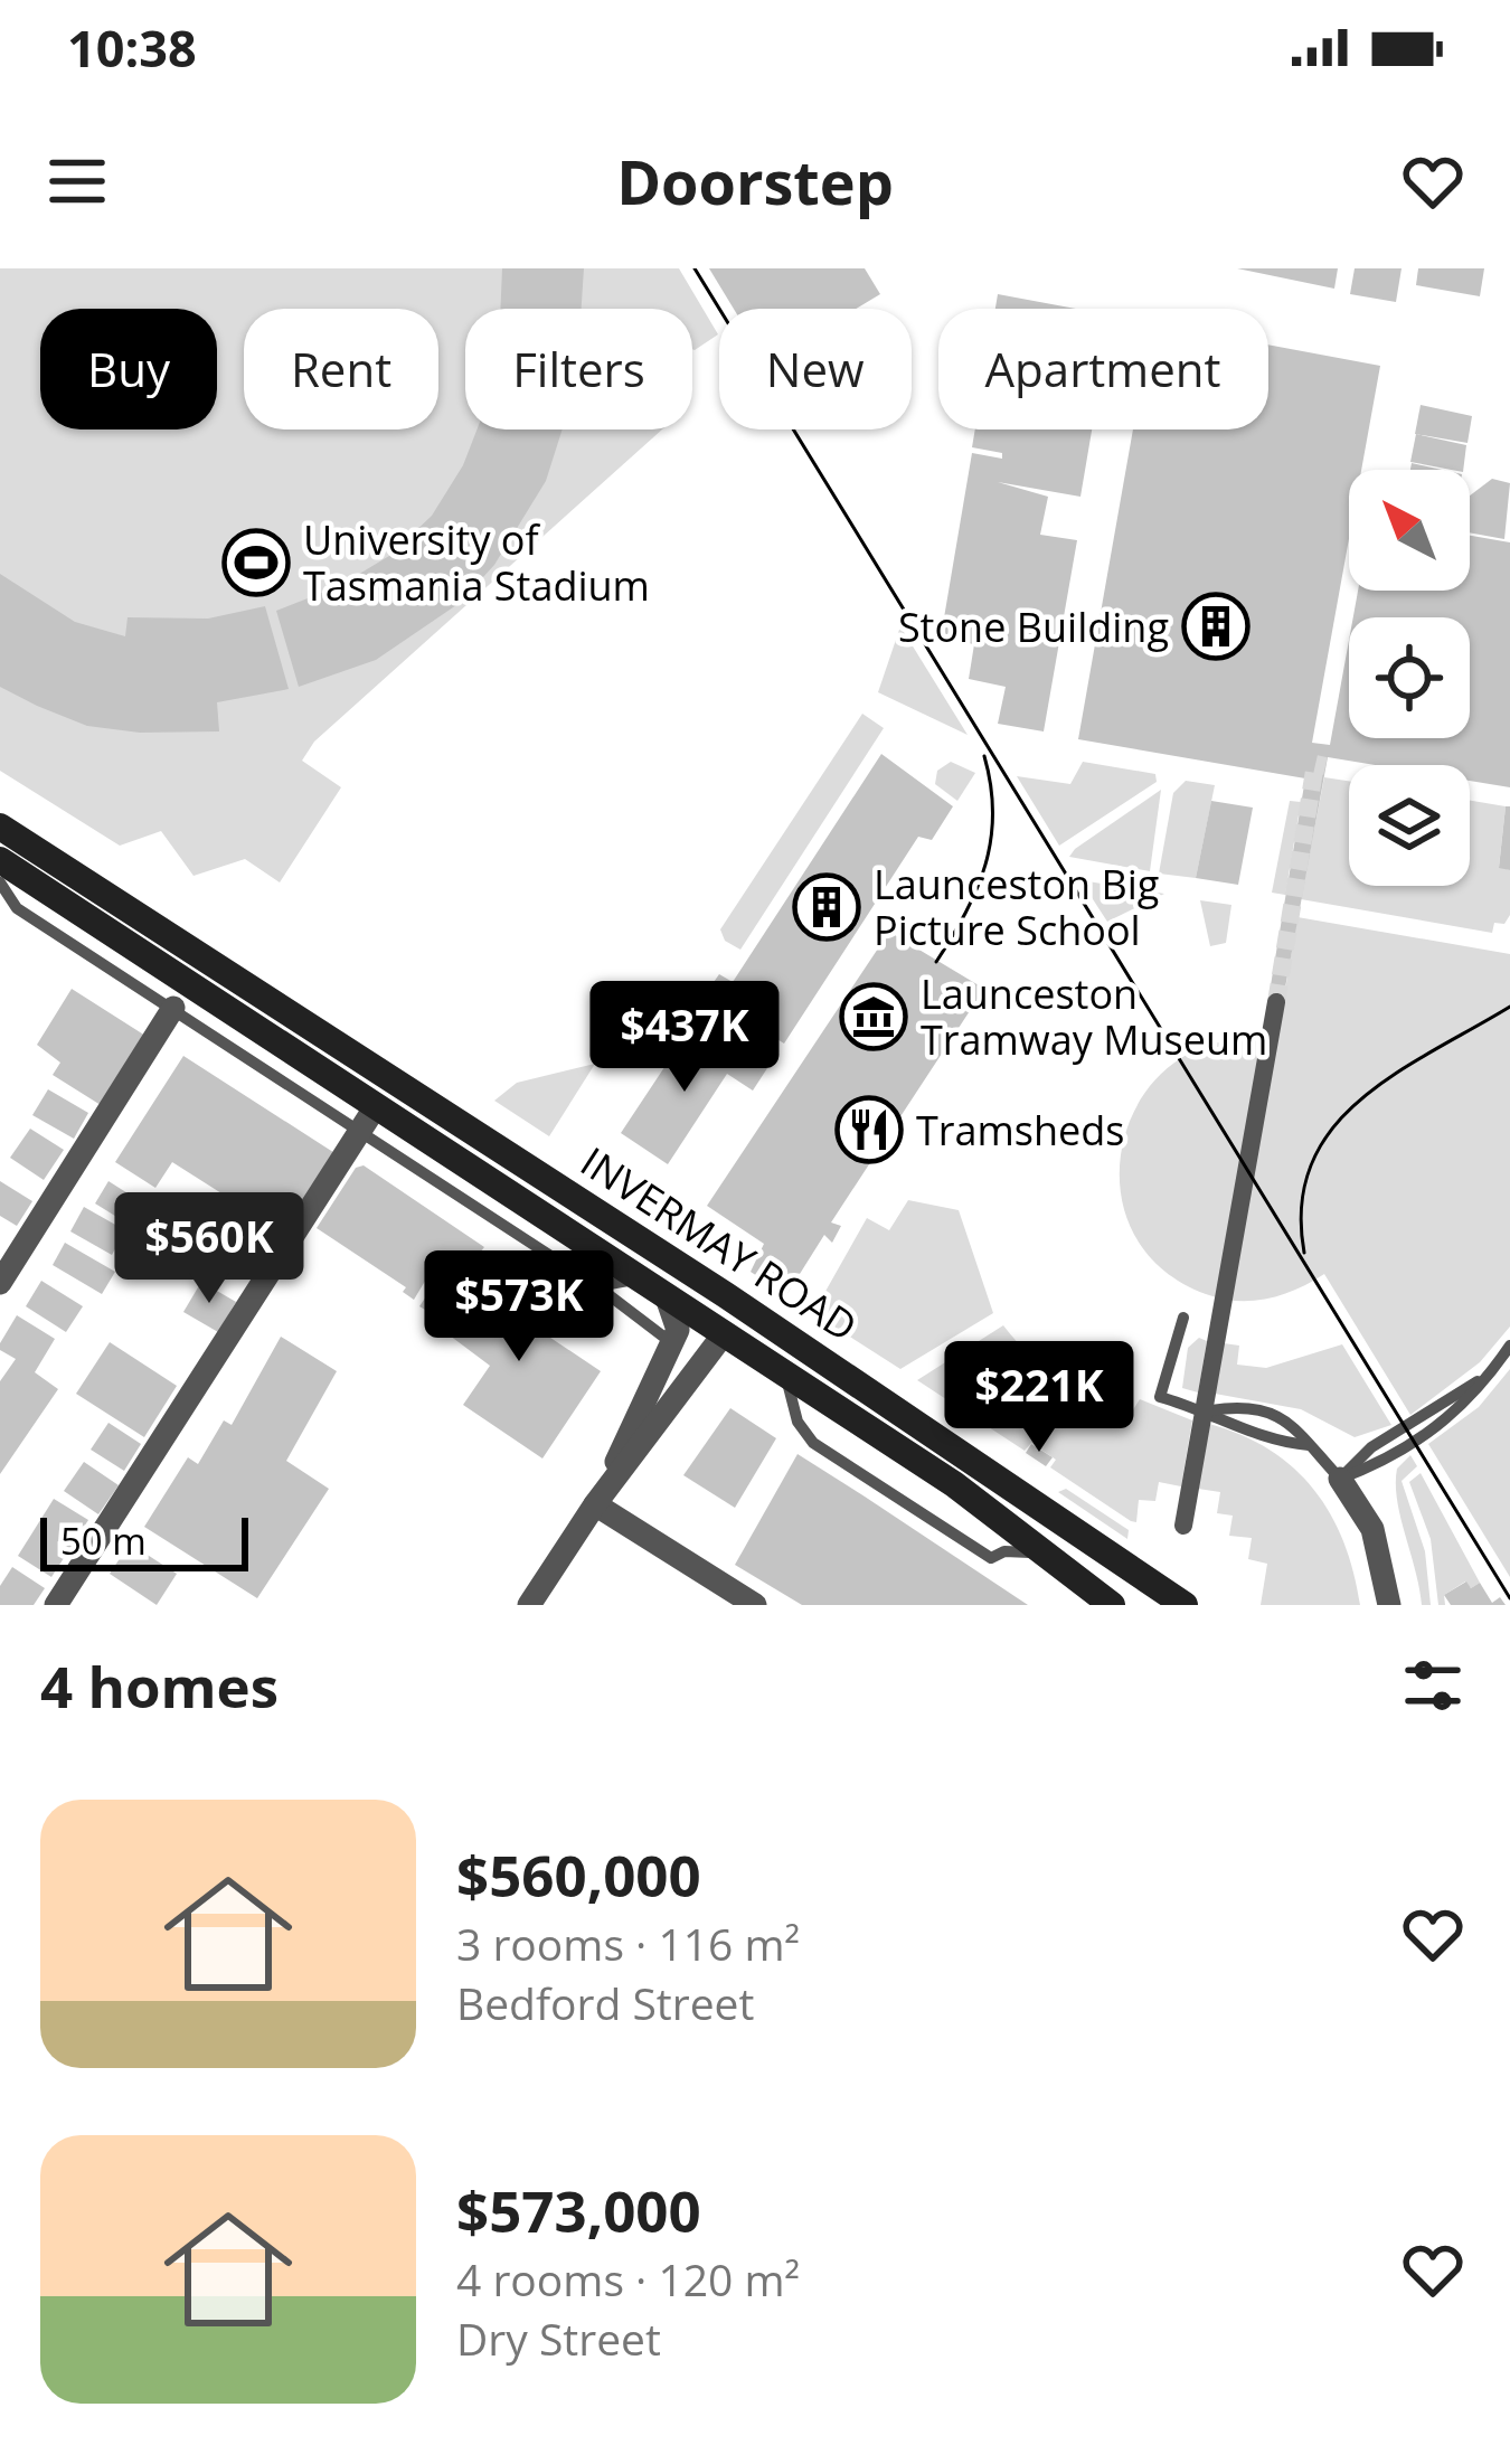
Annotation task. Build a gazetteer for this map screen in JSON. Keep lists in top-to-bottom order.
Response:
{
  "streets": {
    "main road": ["INVERMAY ROAD"]
  },
  "places": {
    "sports": ["University of Tasmania Stadium"],
    "building": ["Stone Building", "Launceston Big Picture School"],
    "museum": ["Launceston Tramway Museum"],
    "restaurant": ["Tramsheds"]
  },
  "scale_bar": "50 m",
  "north": "top left",
  "page": {
    "status": "10:38",
    "header": "Doorstep",
    "chip": [
      "Buy",
      "Rent",
      "Filters",
      "New",
      "Apartment"
    ],
    "price": [
      "$437K",
      "$560K",
      "$573K",
      "$221K"
    ],
    "scale": "50 m",
    "heading": "4 homes",
    "list": [
      {
        "name": "$560,000",
        "note": "3 rooms · 116 m² · Bedford Street"
      },
      {
        "name": "$573,000",
        "note": "4 rooms · 120 m² · Dry Street"
      }
    ]
  }
}
